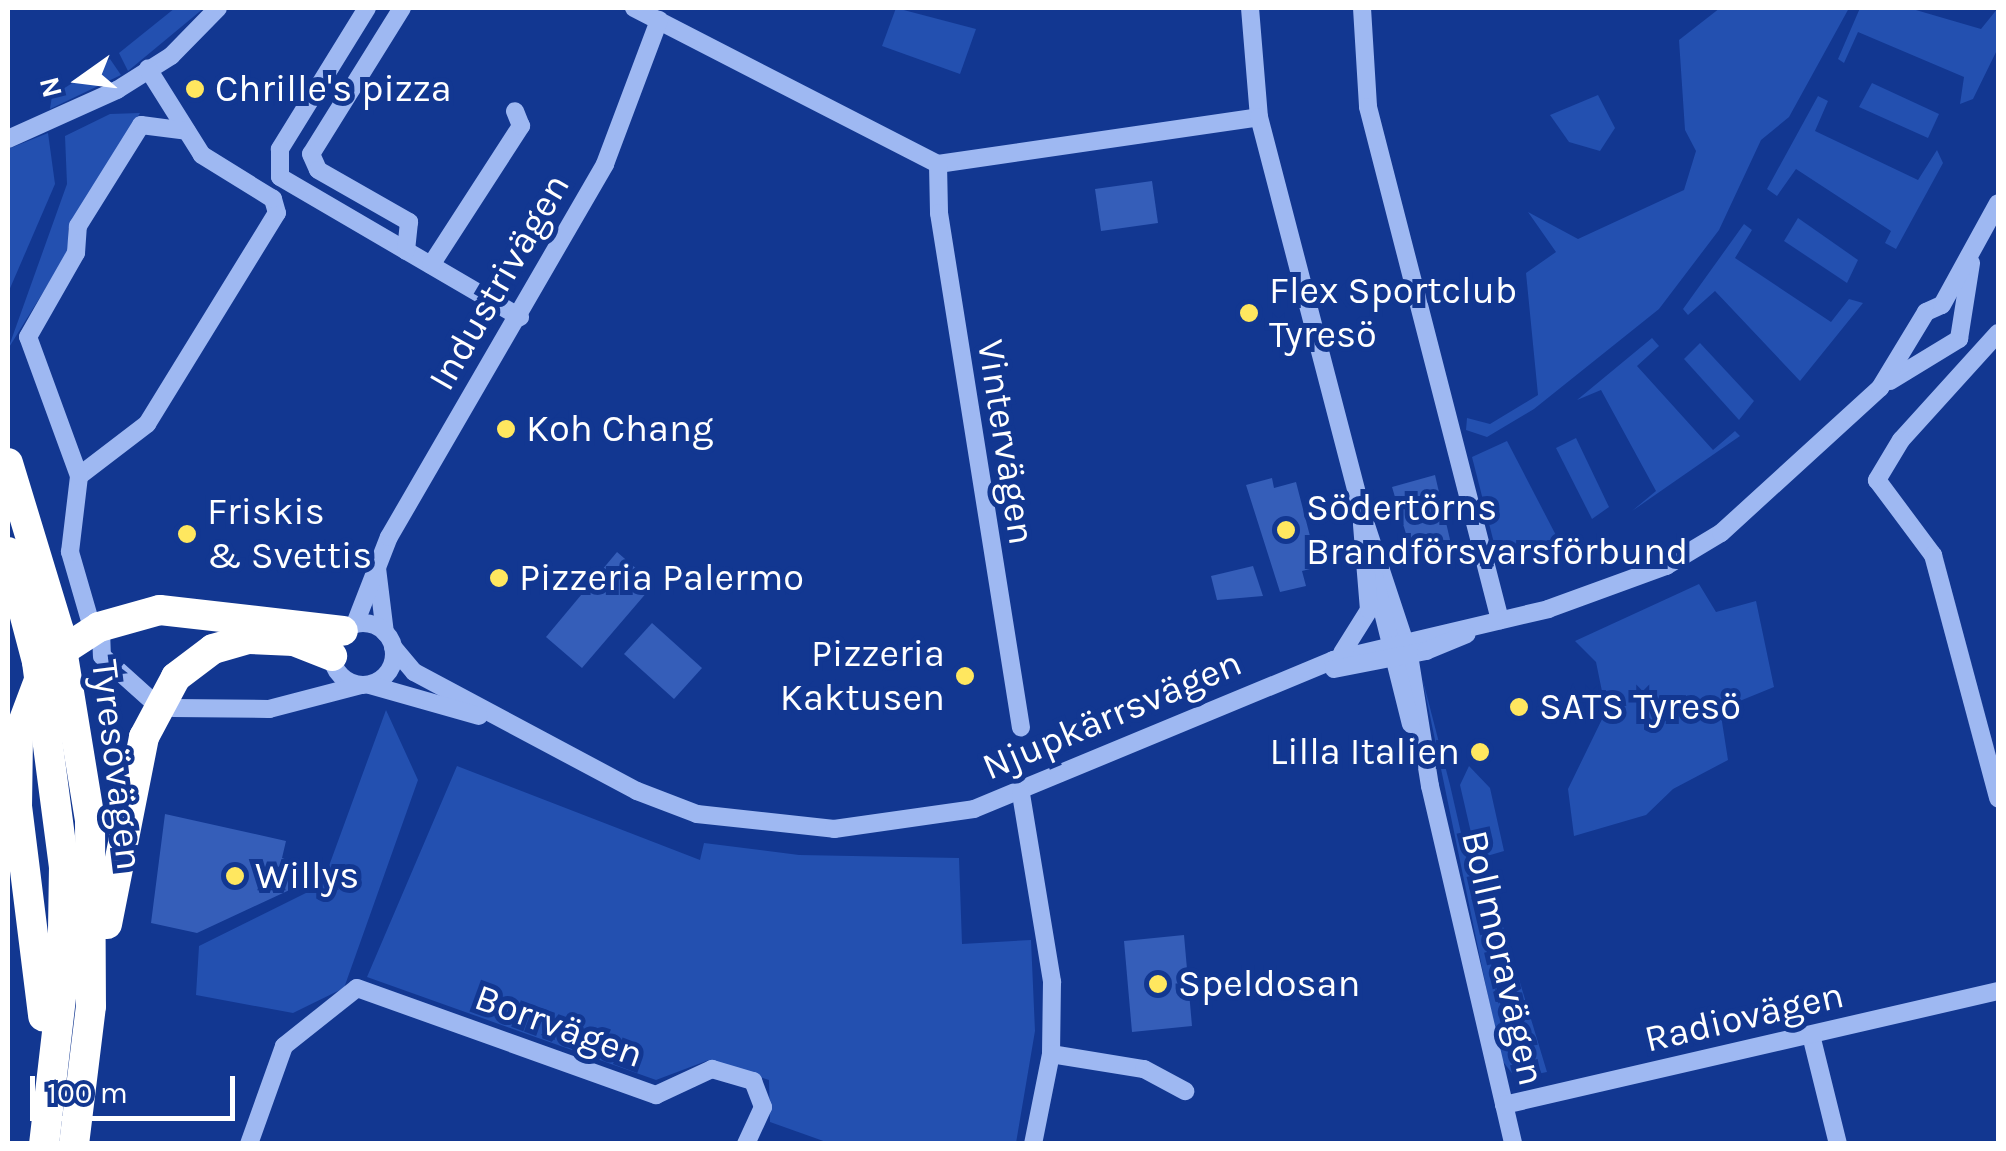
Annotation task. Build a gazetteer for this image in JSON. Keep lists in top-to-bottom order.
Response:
{
  "streets": {
    "highway": ["Tyresövägen"],
    "street": [
      "Industrivägen",
      "Vintervägen",
      "Njupkärrsvägen",
      "Bollmoravägen",
      "Radiovägen",
      "Borrvägen"
    ]
  },
  "crossings": [
    ["Industrivägen", "Njupkärrsvägen"],
    ["Njupkärrsvägen", "Bollmoravägen"],
    ["Bollmoravägen", "Radiovägen"]
  ],
  "places": [
    "Chrille's pizza",
    "Flex Sportclub Tyresö",
    "Koh Chang",
    "Södertörns Brandförsvarsförbund",
    "Friskis & Svettis",
    "Pizzeria Palermo",
    "Pizzeria Kaktusen",
    "SATS Tyresö",
    "Lilla Italien",
    "Willys",
    "Speldosan"
  ],
  "scale_bar": "100 m",
  "north": "left"
}
